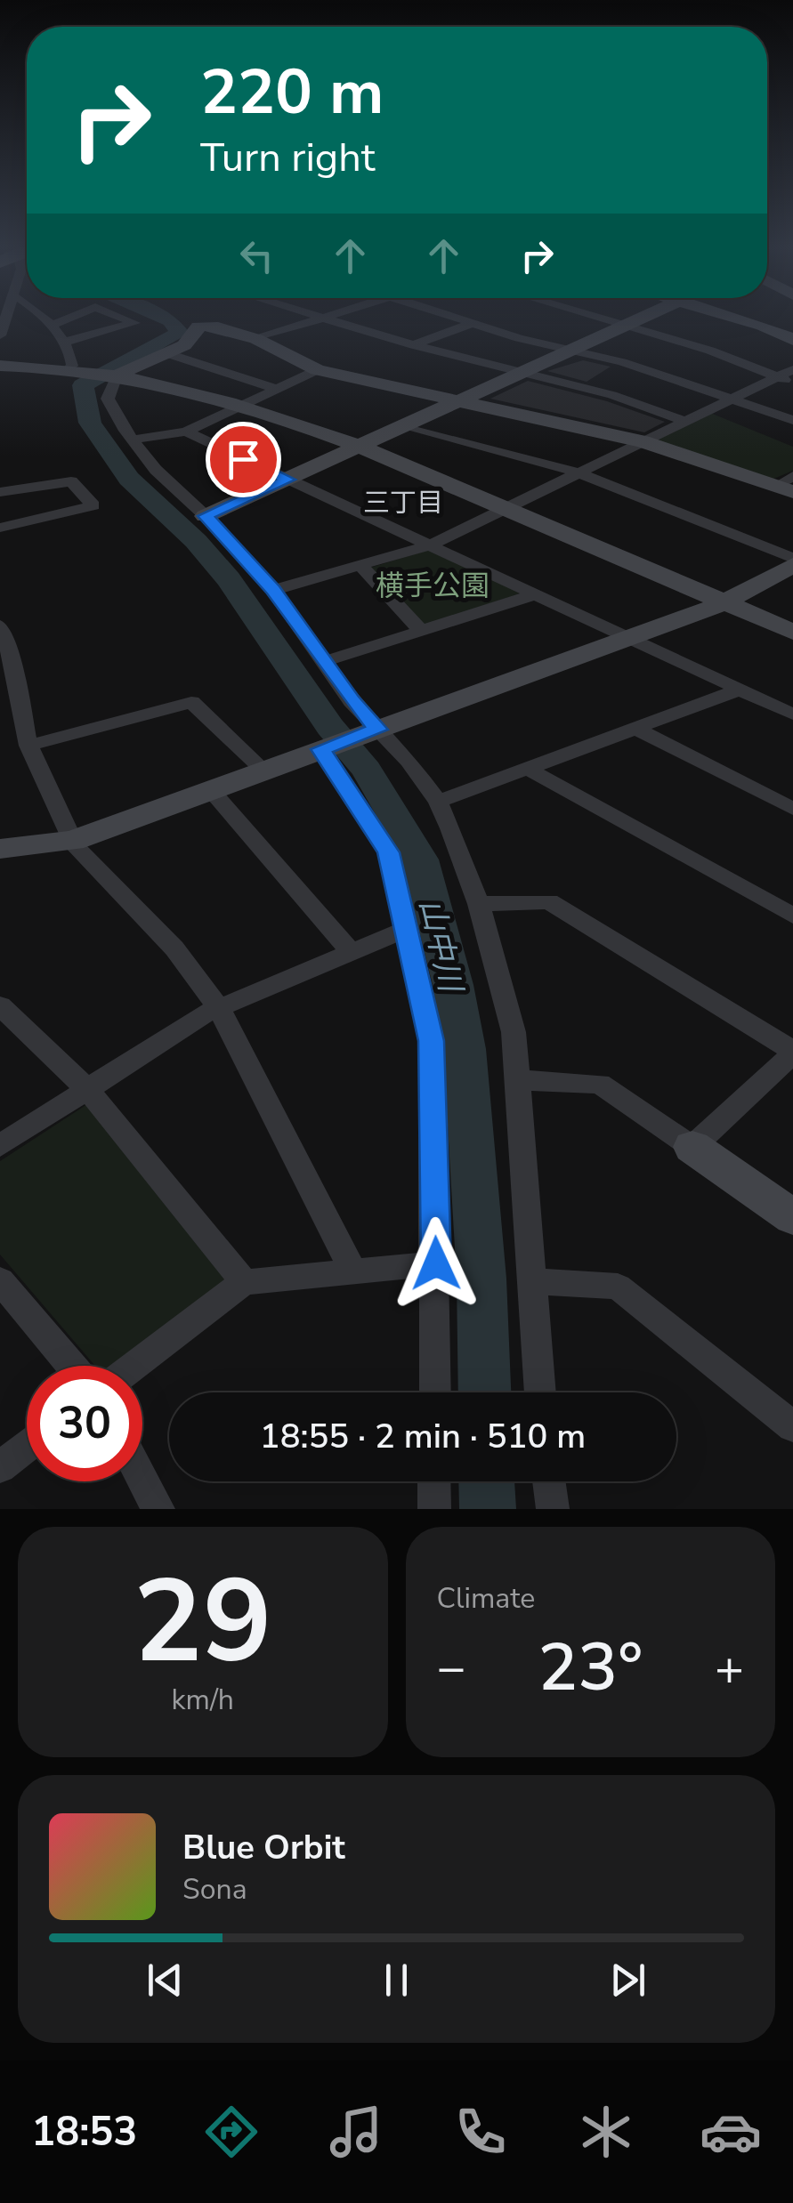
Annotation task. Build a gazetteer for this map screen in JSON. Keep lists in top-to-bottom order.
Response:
{
  "districts": ["三丁目"],
  "water": ["山中川"],
  "parks": ["横手公園"],
  "page": {
    "turn": ["220 m", "Turn right"],
    "limit": "30",
    "trip": "18:55 · 2 min · 510 m",
    "tile": [
      ["29", "km/h"],
      "Climate"
    ],
    "heat": ["−", "23°", "+"],
    "song": ["Blue Orbit", "Sona"],
    "tabs": "18:53"
  }
}
